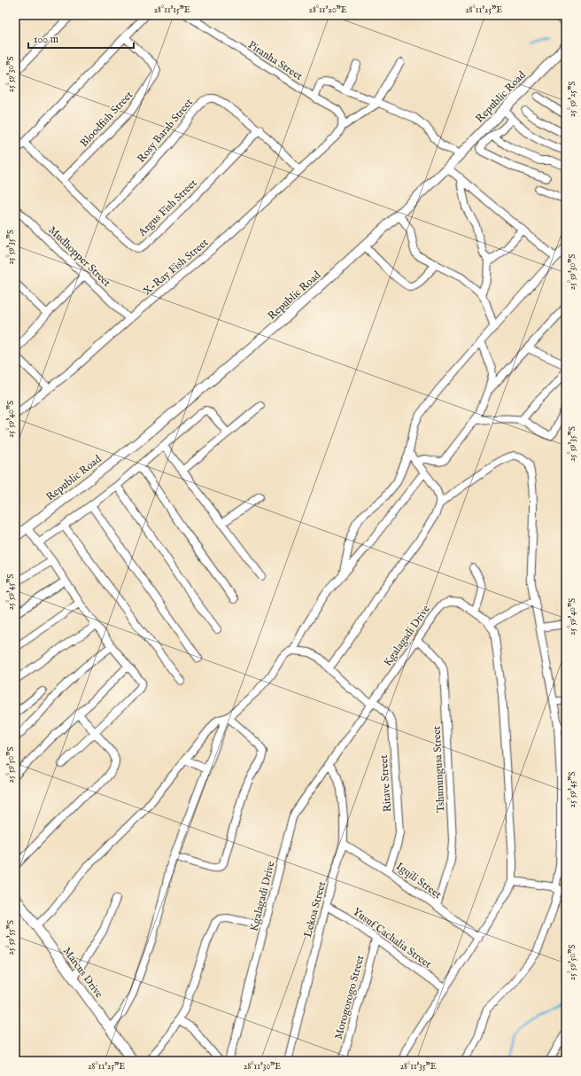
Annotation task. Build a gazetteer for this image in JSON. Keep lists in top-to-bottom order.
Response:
{
  "streets": {
    "street": [
      "Piranha Street",
      "Republic Road",
      "Bloodfish Street",
      "Rosy Barab Street",
      "Argus Fish Street",
      "Mudhopper Street",
      "X-Ray Fish Street",
      "Kgalagadi Drive",
      "Tshunungusa Street",
      "Ritave Street",
      "Igqili Street",
      "Lekoa Street",
      "Yusuf Cachalia Street",
      "Marcus Drive",
      "Morogorogo Street"
    ]
  },
  "crossings": [
    ["Piranha Street", "X-Ray Fish Street"],
    ["Bloodfish Street", "Argus Fish Street"],
    ["Rosy Barab Street", "Argus Fish Street"],
    ["Rosy Barab Street", "X-Ray Fish Street"],
    ["Mudhopper Street", "X-Ray Fish Street"],
    ["Kgalagadi Drive", "Tshunungusa Street"],
    ["Kgalagadi Drive", "Ritave Street"],
    ["Kgalagadi Drive", "Lekoa Street"],
    ["Tshunungusa Street", "Igqili Street"],
    ["Ritave Street", "Igqili Street"],
    ["Igqili Street", "Lekoa Street"],
    ["Lekoa Street", "Yusuf Cachalia Street"],
    ["Yusuf Cachalia Street", "Morogorogo Street"]
  ],
  "scale_bar": "100 m",
  "coordinates": [
    "28°11'15\"E",
    "28°11'20\"E",
    "28°11'25\"E",
    "25°59'30\"S",
    "25°59'25\"S",
    "25°59'35\"S",
    "25°59'40\"S",
    "25°59'45\"S",
    "25°59'50\"S",
    "25°59'55\"S",
    "28°11'30\"E",
    "28°11'35\"E"
  ]
}
